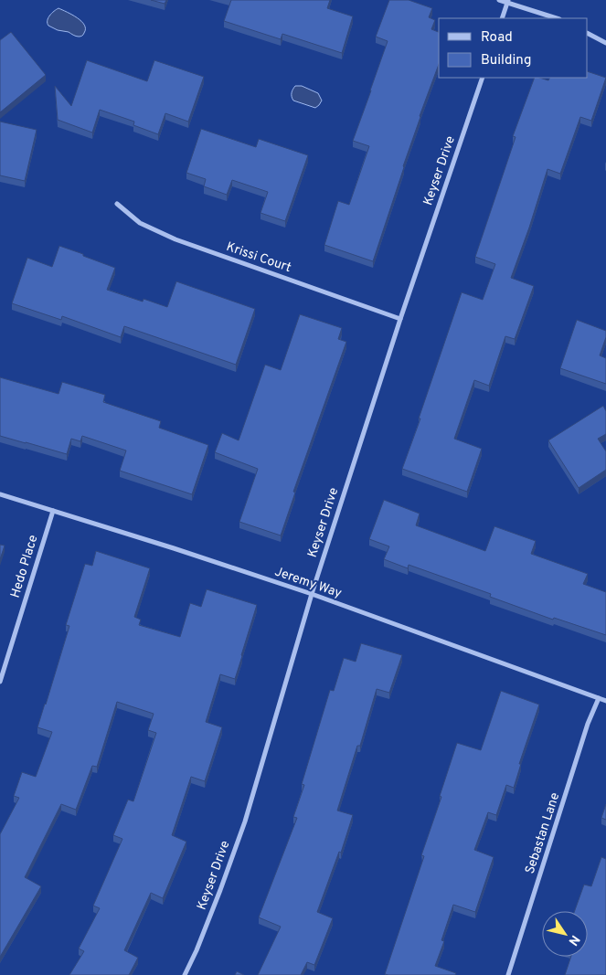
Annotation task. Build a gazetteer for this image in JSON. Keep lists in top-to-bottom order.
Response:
{
  "streets": {
    "street": [
      "Keyser Drive",
      "Krissi Court",
      "Hedo Place",
      "Jeremy Way",
      "Sebastan Lane"
    ]
  },
  "crossings": [
    ["Keyser Drive", "Krissi Court"],
    ["Keyser Drive", "Jeremy Way"],
    ["Hedo Place", "Jeremy Way"],
    ["Jeremy Way", "Sebastan Lane"]
  ],
  "legend": ["Road", "Building"],
  "north": "bottom right"
}
